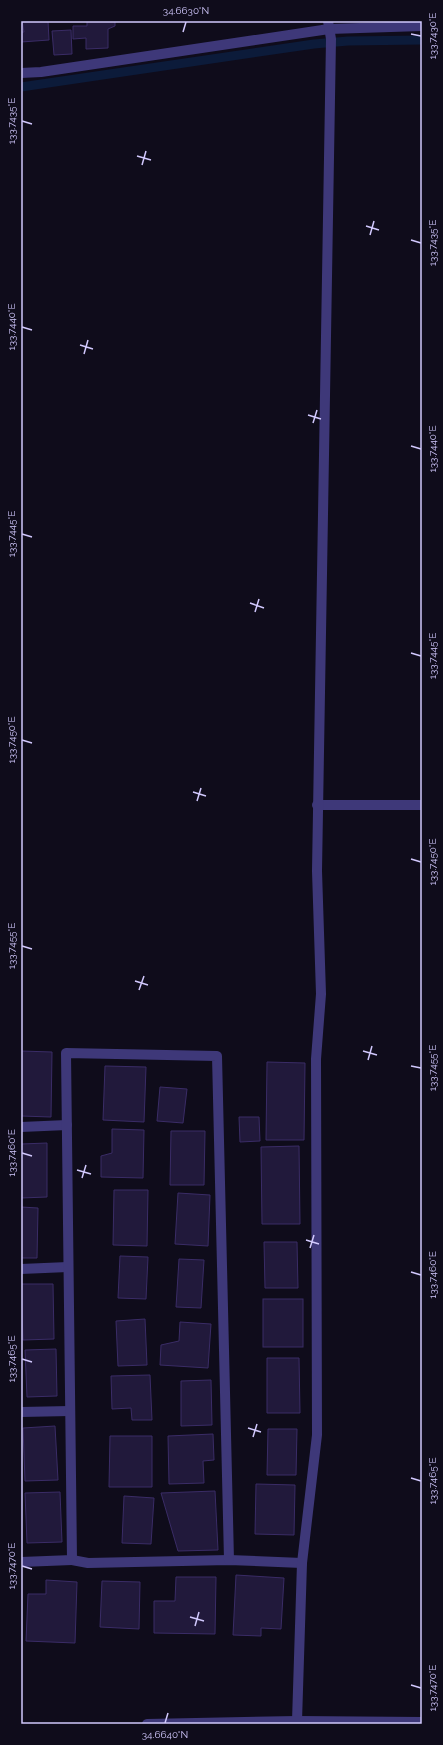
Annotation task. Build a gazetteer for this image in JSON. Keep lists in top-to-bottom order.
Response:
{
  "coordinates": [
    "34.6630°N",
    "133.7430°E",
    "133.7435°E",
    "133.7440°E",
    "133.7445°E",
    "133.7450°E",
    "133.7455°E",
    "133.7460°E",
    "133.7465°E",
    "133.7470°E",
    "34.6640°N"
  ]
}
